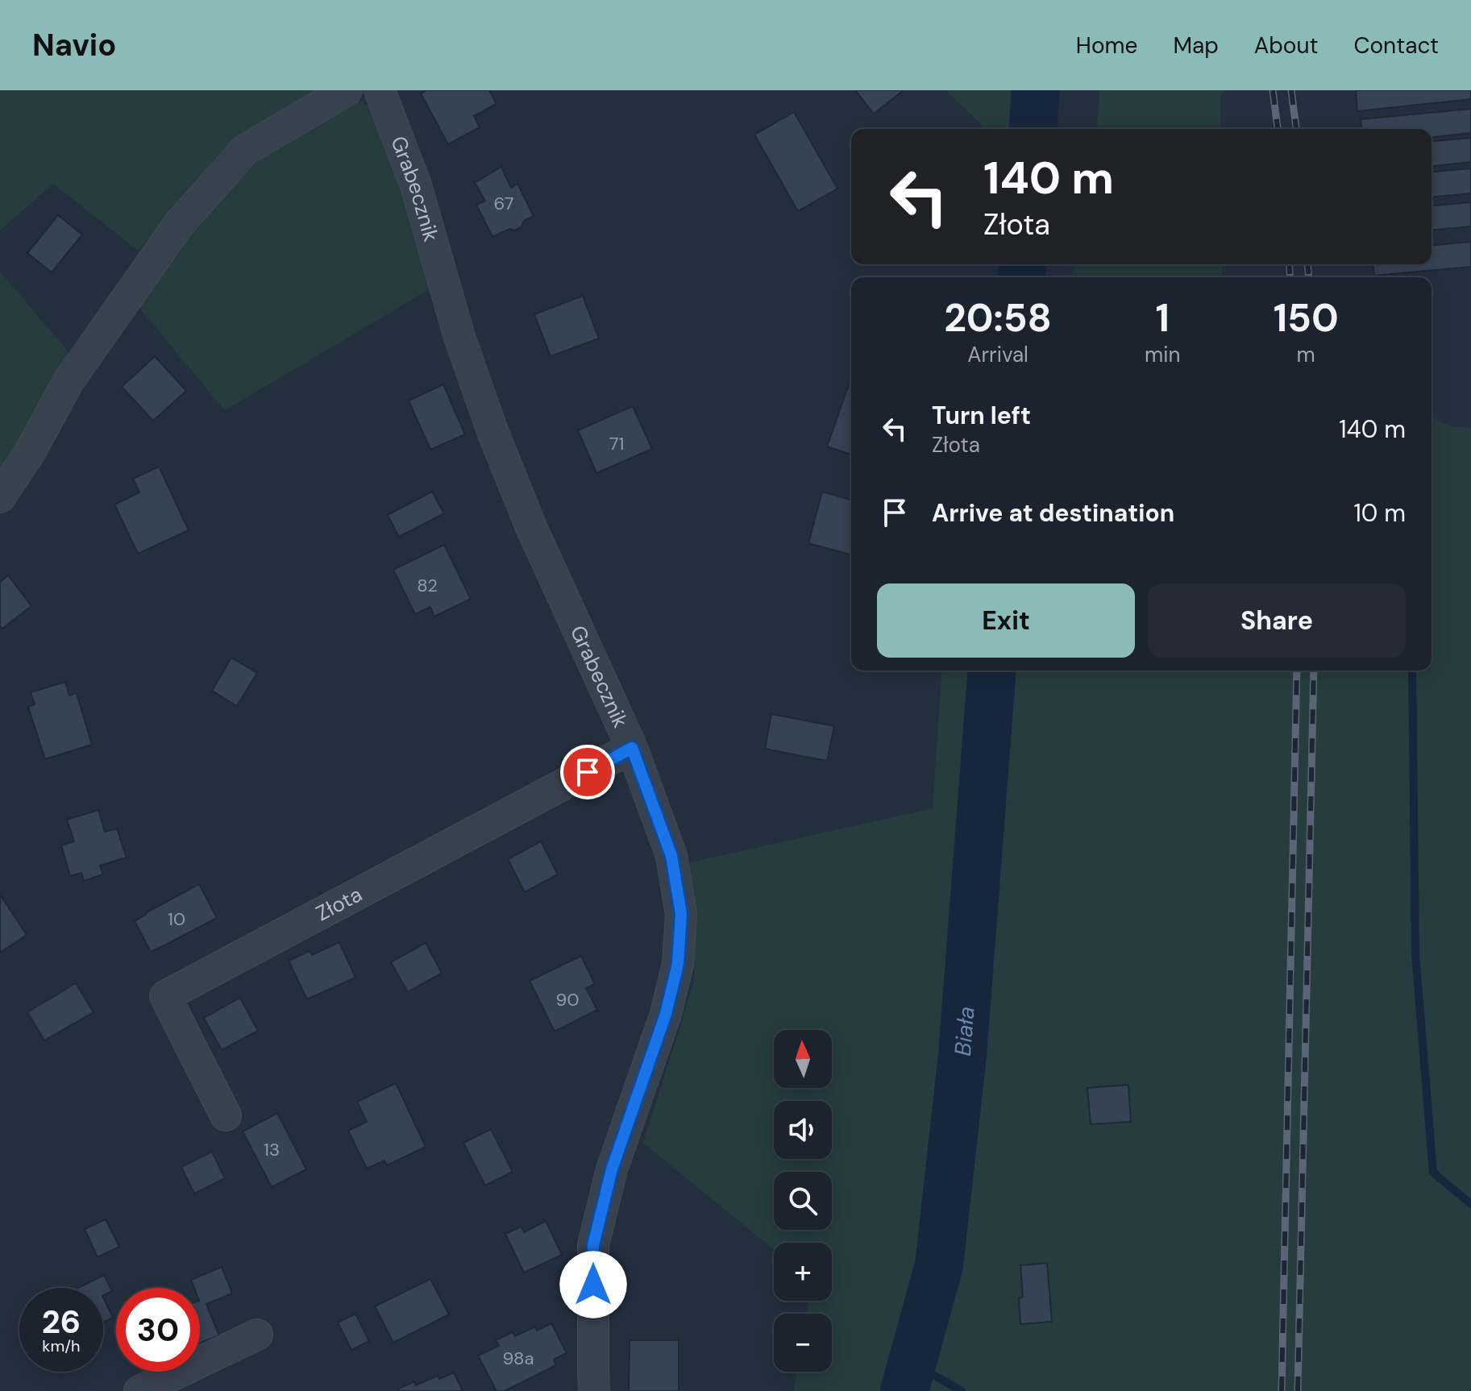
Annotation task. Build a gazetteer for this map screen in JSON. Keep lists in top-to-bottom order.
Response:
{
  "streets": {
    "street": ["Grabecznik", "Złota"]
  },
  "crossings": [
    ["Grabecznik", "Złota"]
  ],
  "water": ["Biała"],
  "house_numbers": [
    "67",
    "71",
    "82",
    "10",
    "90",
    "13",
    "98a"
  ],
  "north": "top",
  "page": {
    "header": "Navio",
    "nav": [
      "Home",
      "Map",
      "About",
      "Contact"
    ],
    "turn": ["140 m", "Złota"],
    "eta": [
      "20:58",
      "Arrival",
      "1",
      "min",
      "150",
      "m"
    ],
    "list": [
      {
        "name": "Turn left",
        "note": "Złota",
        "value": "140 m"
      },
      {
        "name": "Arrive at destination",
        "value": "10 m"
      }
    ],
    "buttons": ["Exit", "Share"],
    "map_buttons": ["+", "−"],
    "speed": "26 km/h",
    "limit": "30"
  }
}
